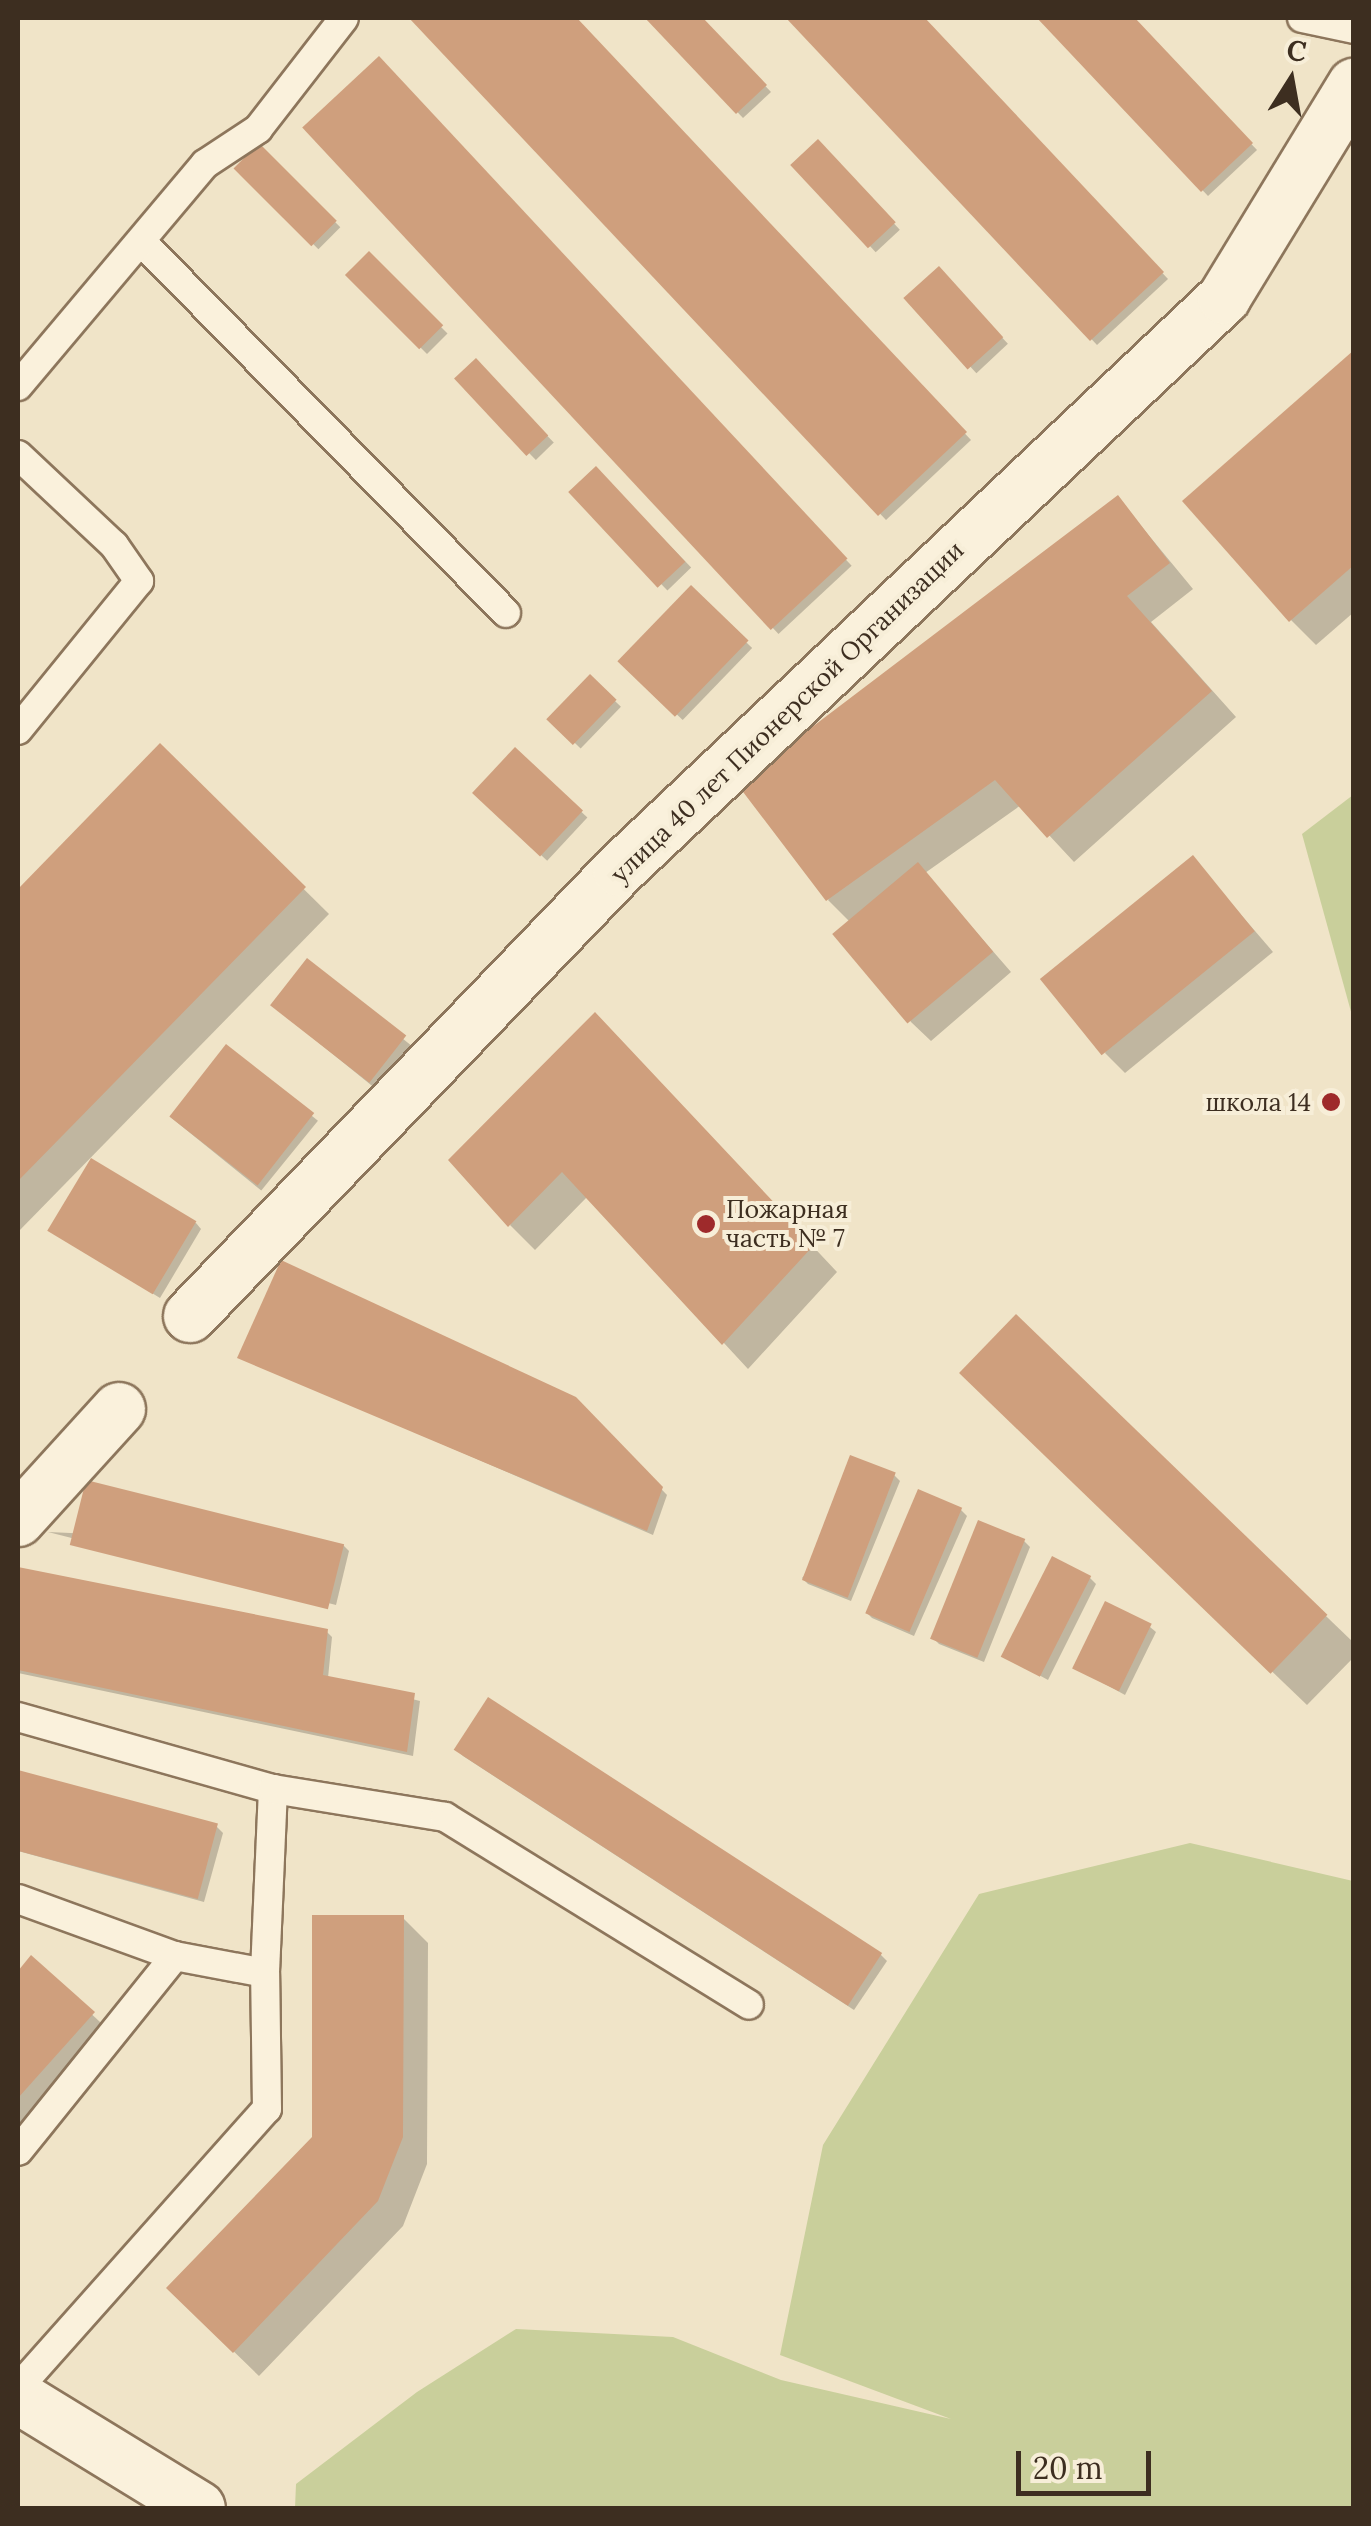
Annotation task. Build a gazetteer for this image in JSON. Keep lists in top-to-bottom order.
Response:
{
  "streets": {
    "street": ["улица 40 лет Пионерской Организации"]
  },
  "places": ["школа 14", "Пожарная часть № 7"],
  "scale_bar": "20 m",
  "north": "top"
}
